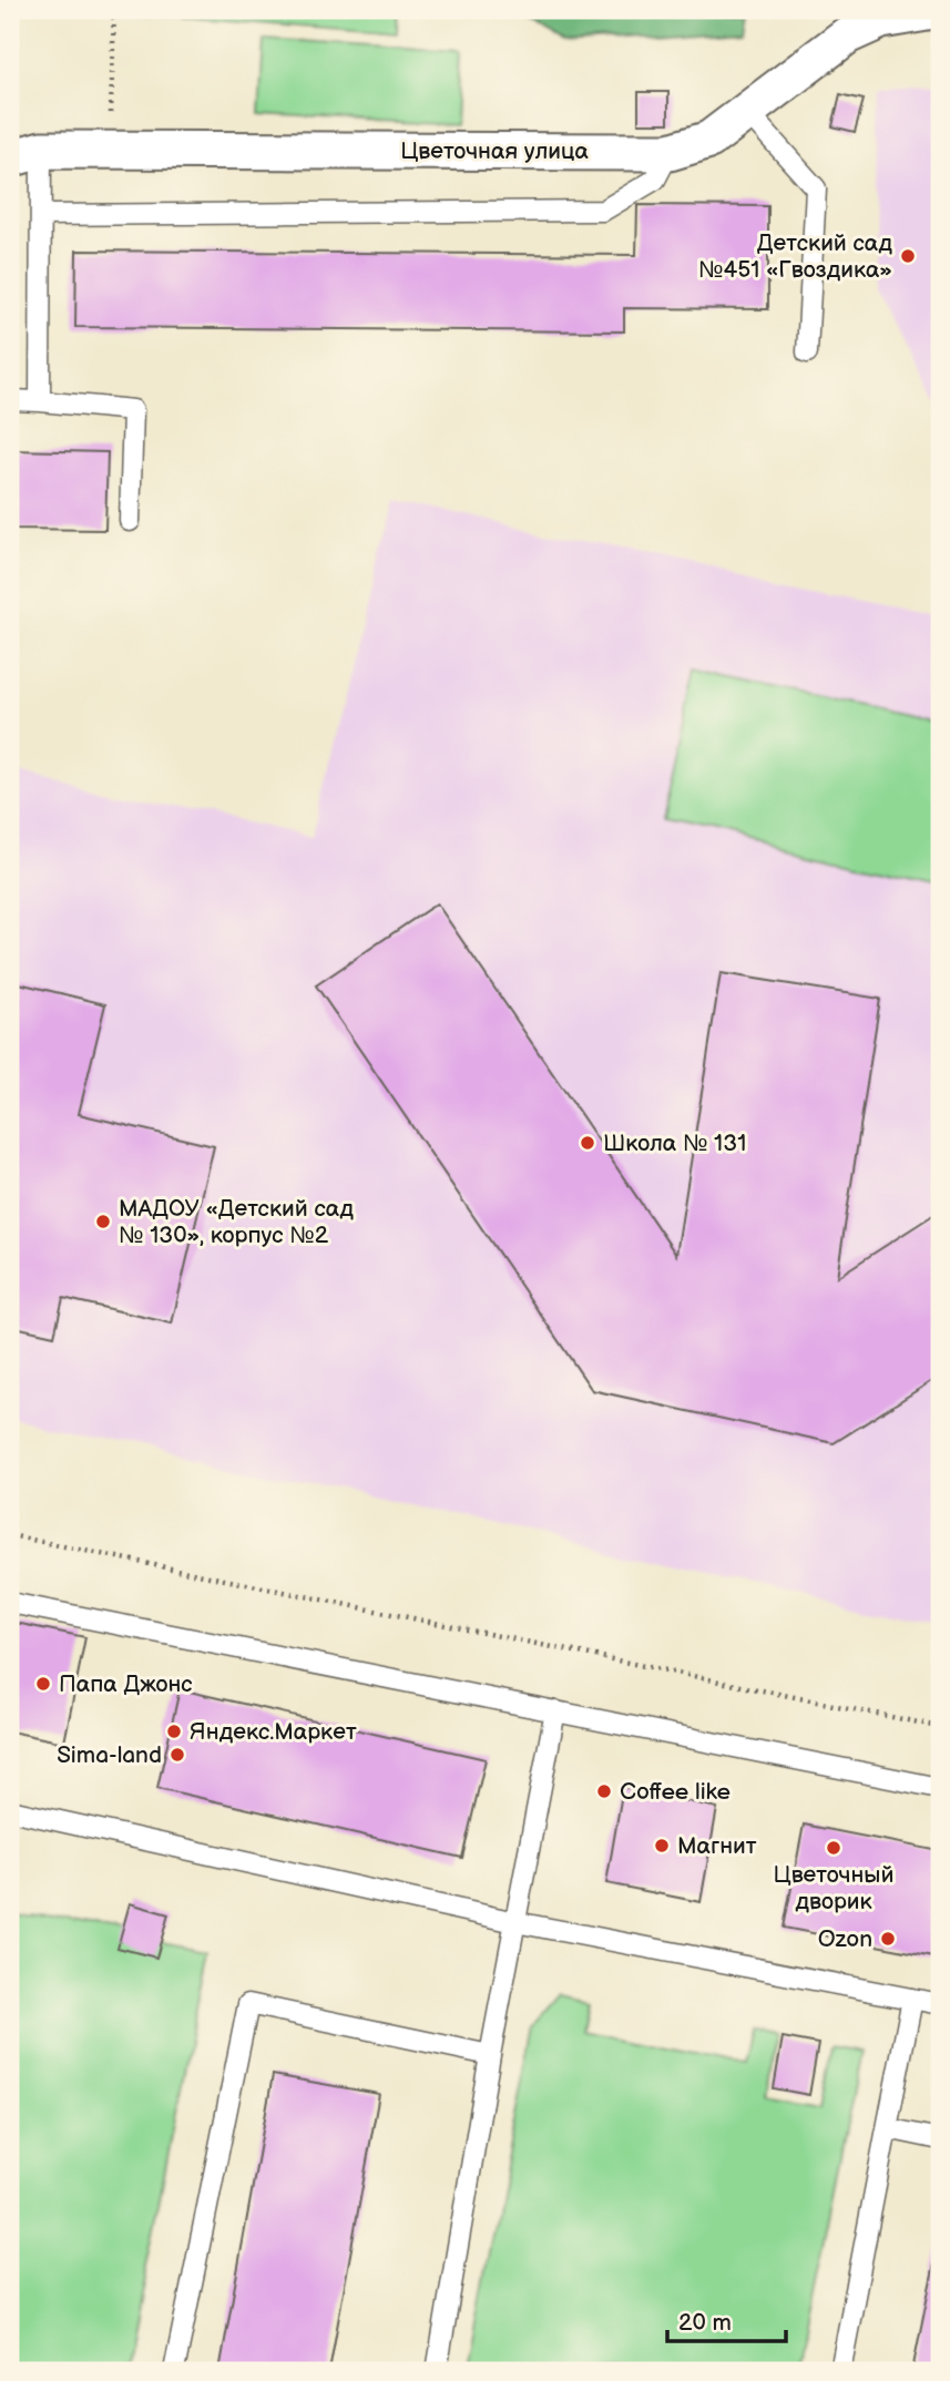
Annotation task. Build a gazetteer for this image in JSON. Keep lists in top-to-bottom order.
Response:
{
  "streets": {
    "street": ["Цветочная улица"]
  },
  "places": [
    "Детский сад №451 «Гвоздика»",
    "Школа № 131",
    "МАДОУ «Детский сад № 130», корпус №2",
    "Папа Джонс",
    "Яндекс.Маркет",
    "Sima-land",
    "Coffee like",
    "Магнит",
    "Цветочный дворик",
    "Ozon"
  ],
  "scale_bar": "20 m"
}
